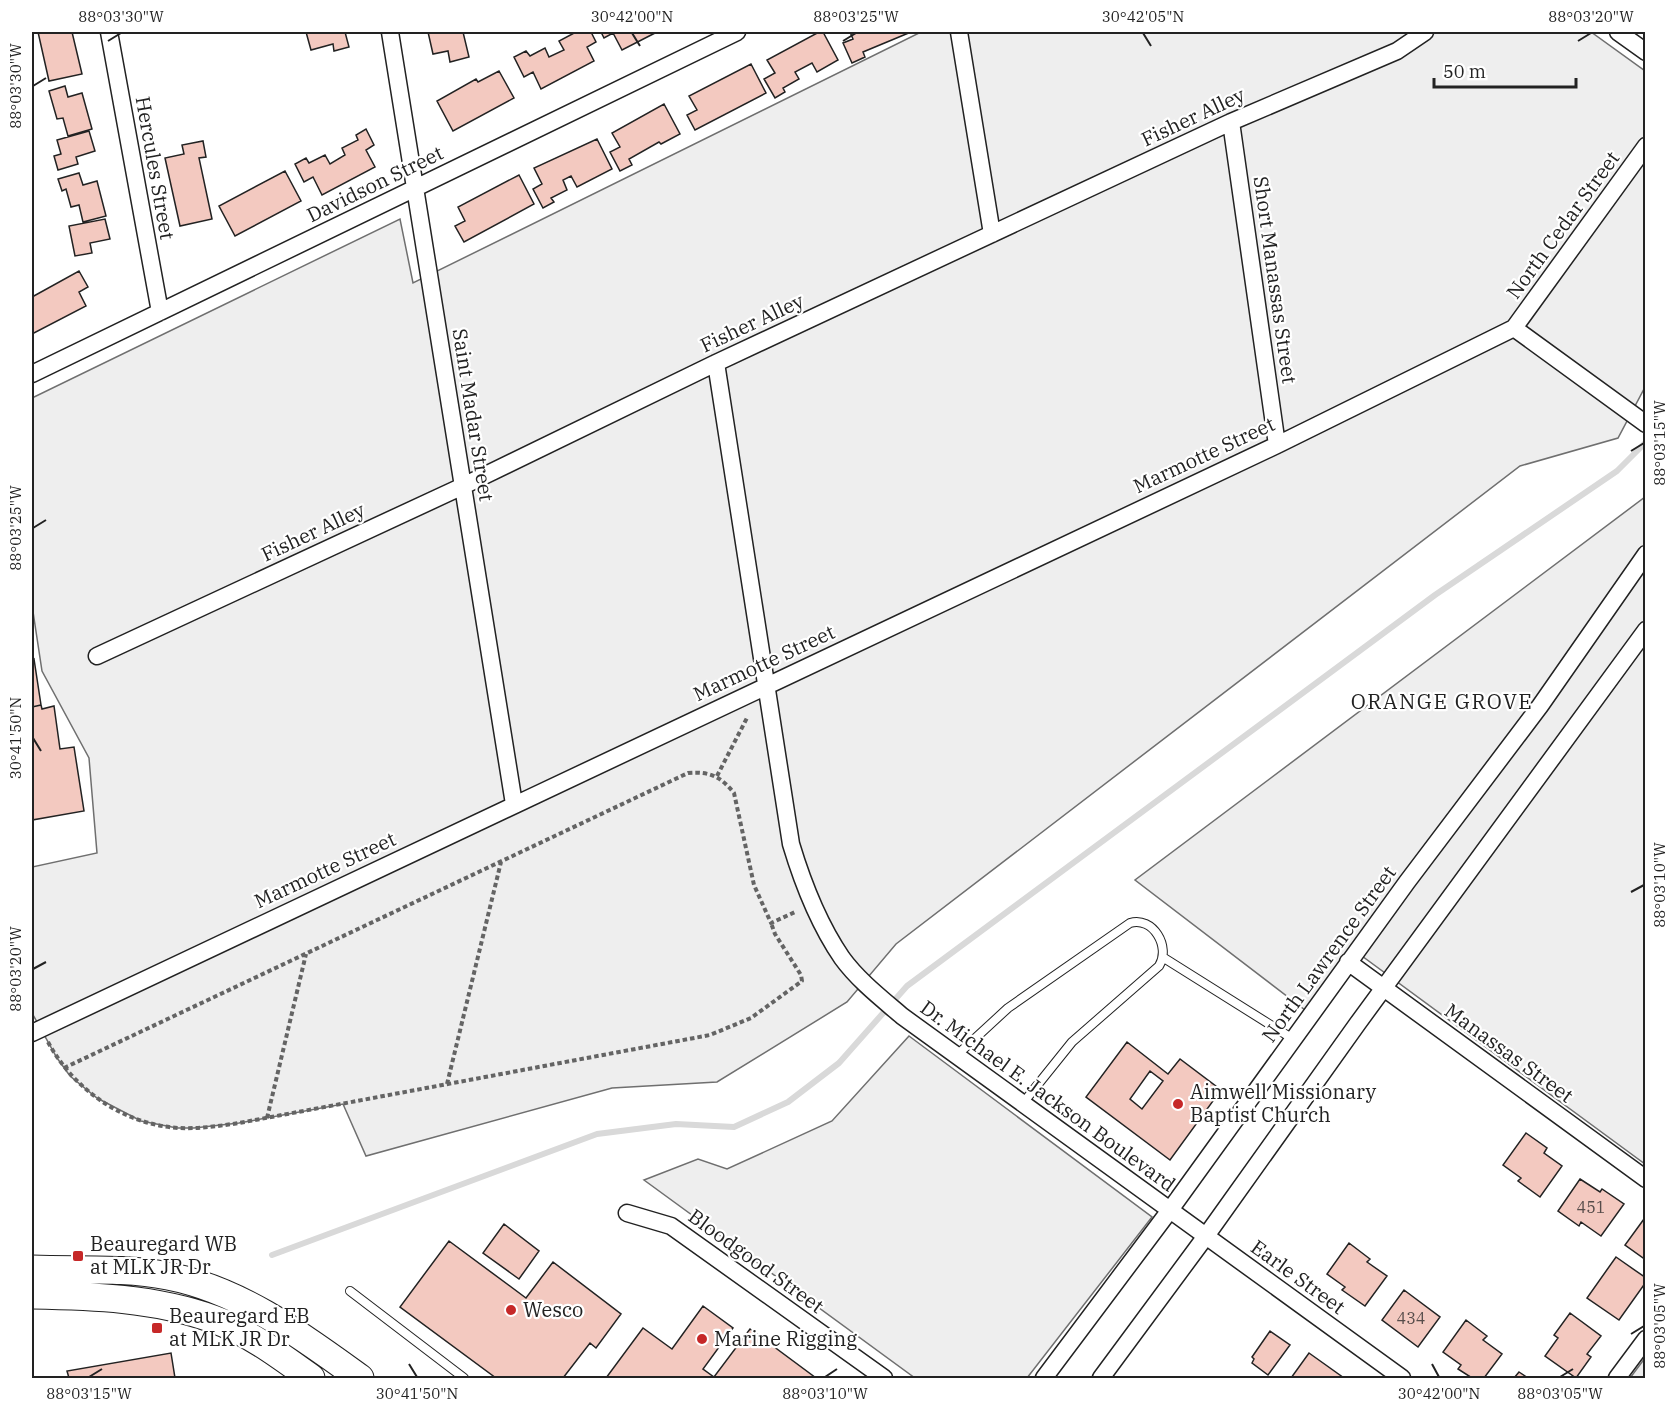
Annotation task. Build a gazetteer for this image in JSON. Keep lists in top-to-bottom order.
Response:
{
  "streets": {
    "street": [
      "Fisher Alley",
      "Hercules Street",
      "Davidson Street",
      "North Cedar Street",
      "Short Manassas Street",
      "Saint Madar Street",
      "Marmotte Street",
      "North Lawrence Street",
      "Manassas Street",
      "Dr. Michael E. Jackson Boulevard",
      "Bloodgood Street",
      "Earle Street"
    ]
  },
  "crossings": [
    ["Fisher Alley", "Short Manassas Street"],
    ["Fisher Alley", "Saint Madar Street"],
    ["Hercules Street", "Davidson Street"],
    ["Davidson Street", "Saint Madar Street"],
    ["North Cedar Street", "Marmotte Street"],
    ["Short Manassas Street", "Marmotte Street"],
    ["Saint Madar Street", "Marmotte Street"],
    ["Marmotte Street", "Dr. Michael E. Jackson Boulevard"],
    ["North Lawrence Street", "Manassas Street"],
    ["North Lawrence Street", "Dr. Michael E. Jackson Boulevard"],
    ["North Lawrence Street", "Earle Street"],
    ["Dr. Michael E. Jackson Boulevard", "Earle Street"]
  ],
  "districts": ["ORANGE GROVE"],
  "places": {
    "other": ["Aimwell Missionary Baptist Church", "Wesco", "Marine Rigging"],
    "transit": ["Beauregard WB at MLK JR Dr", "Beauregard EB at MLK JR Dr"]
  },
  "house_numbers": ["451", "434"],
  "scale_bar": "50 m",
  "coordinates": [
    "88°03'30\"W",
    "30°42'00\"N",
    "88°03'25\"W",
    "30°42'05\"N",
    "88°03'20\"W",
    "88°03'15\"W",
    "30°41'50\"N",
    "88°03'10\"W",
    "88°03'05\"W"
  ]
}
